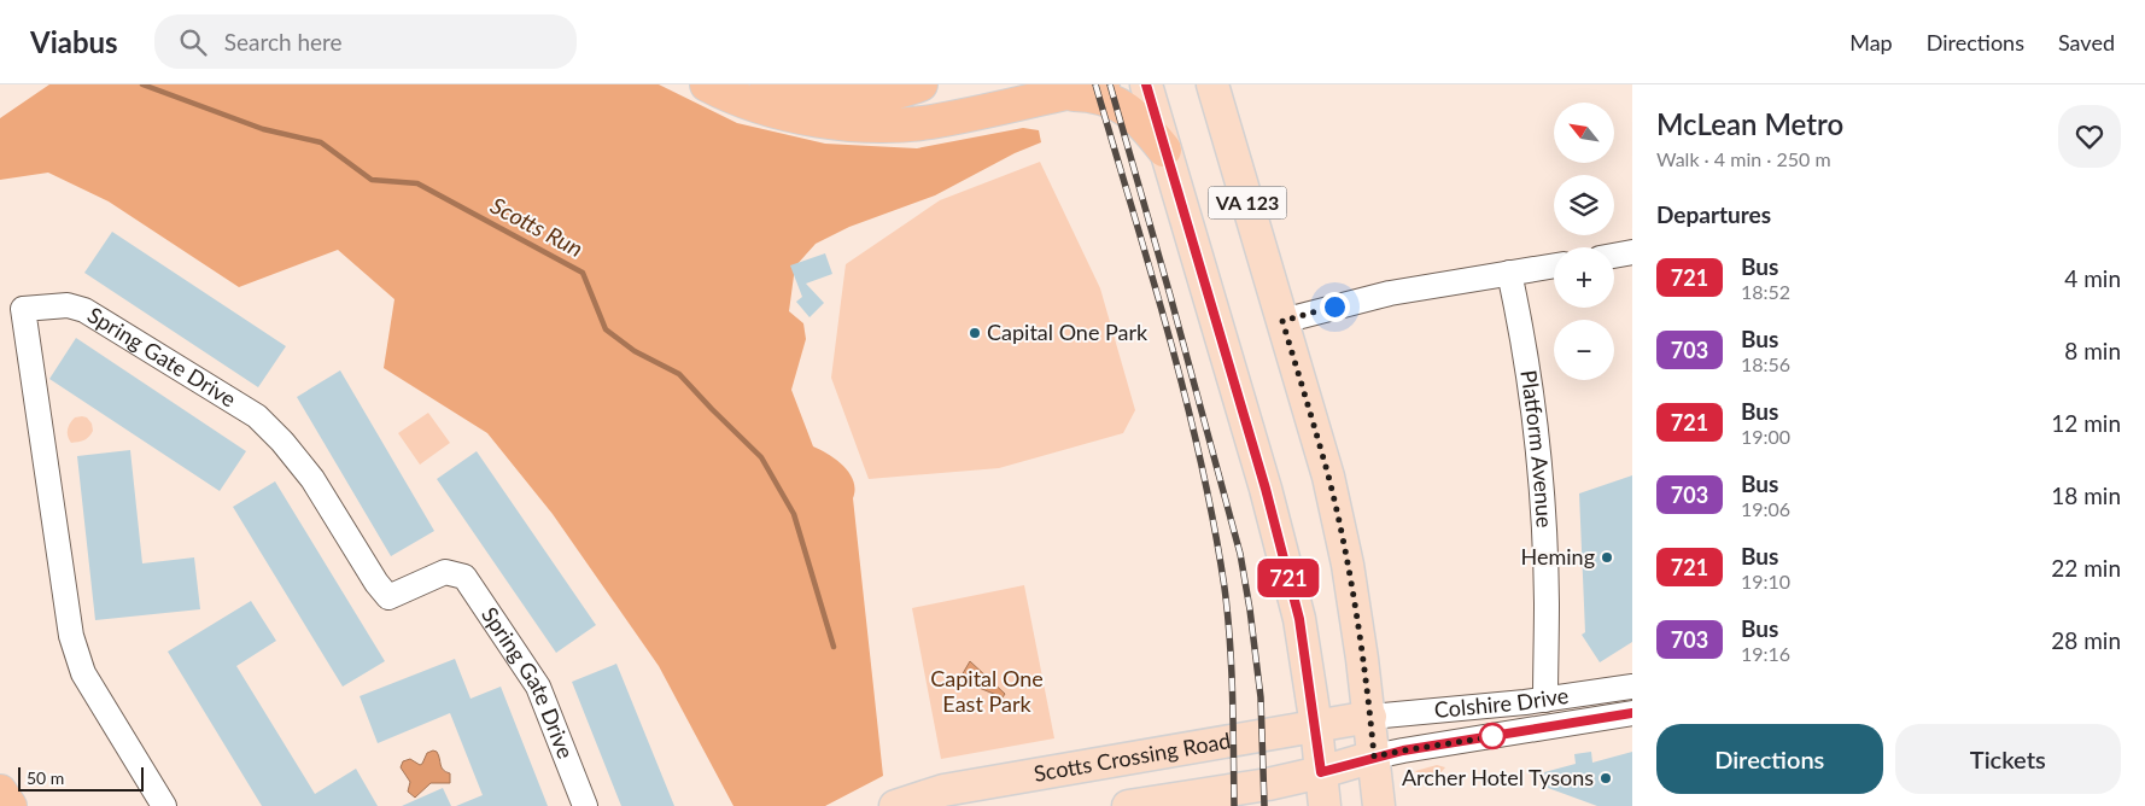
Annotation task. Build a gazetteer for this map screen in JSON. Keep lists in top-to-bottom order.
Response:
{
  "streets": {
    "main road": ["VA 123", "Scotts Crossing Road"],
    "street": ["Spring Gate Drive", "Platform Avenue", "Colshire Drive"]
  },
  "crossings": [
    ["VA 123", "Colshire Drive"],
    ["VA 123", "Scotts Crossing Road"],
    ["Platform Avenue", "Colshire Drive"],
    ["Colshire Drive", "Scotts Crossing Road"]
  ],
  "water": ["Scotts Run"],
  "parks": ["Capital One East Park"],
  "places": ["Capital One Park", "Heming", "Archer Hotel Tysons"],
  "lines": ["bus line 721"],
  "scale_bar": "50 m",
  "north": "top left",
  "page": {
    "header": "Viabus",
    "search": "Search here",
    "nav": ["Map", "Directions", "Saved"],
    "on_map": "721",
    "heading": [
      ["McLean Metro", "Walk · 4 min · 250 m"],
      "Departures"
    ],
    "map_buttons": ["+", "−"],
    "list": [
      {
        "mark": "721",
        "name": "Bus",
        "note": "18:52",
        "value": "4 min"
      },
      {
        "mark": "703",
        "name": "Bus",
        "note": "18:56",
        "value": "8 min"
      },
      {
        "mark": "721",
        "name": "Bus",
        "note": "19:00",
        "value": "12 min"
      },
      {
        "mark": "703",
        "name": "Bus",
        "note": "19:06",
        "value": "18 min"
      },
      {
        "mark": "721",
        "name": "Bus",
        "note": "19:10",
        "value": "22 min"
      },
      {
        "mark": "703",
        "name": "Bus",
        "note": "19:16",
        "value": "28 min"
      }
    ],
    "buttons": ["Directions", "Tickets"],
    "scale": "50 m"
  }
}
